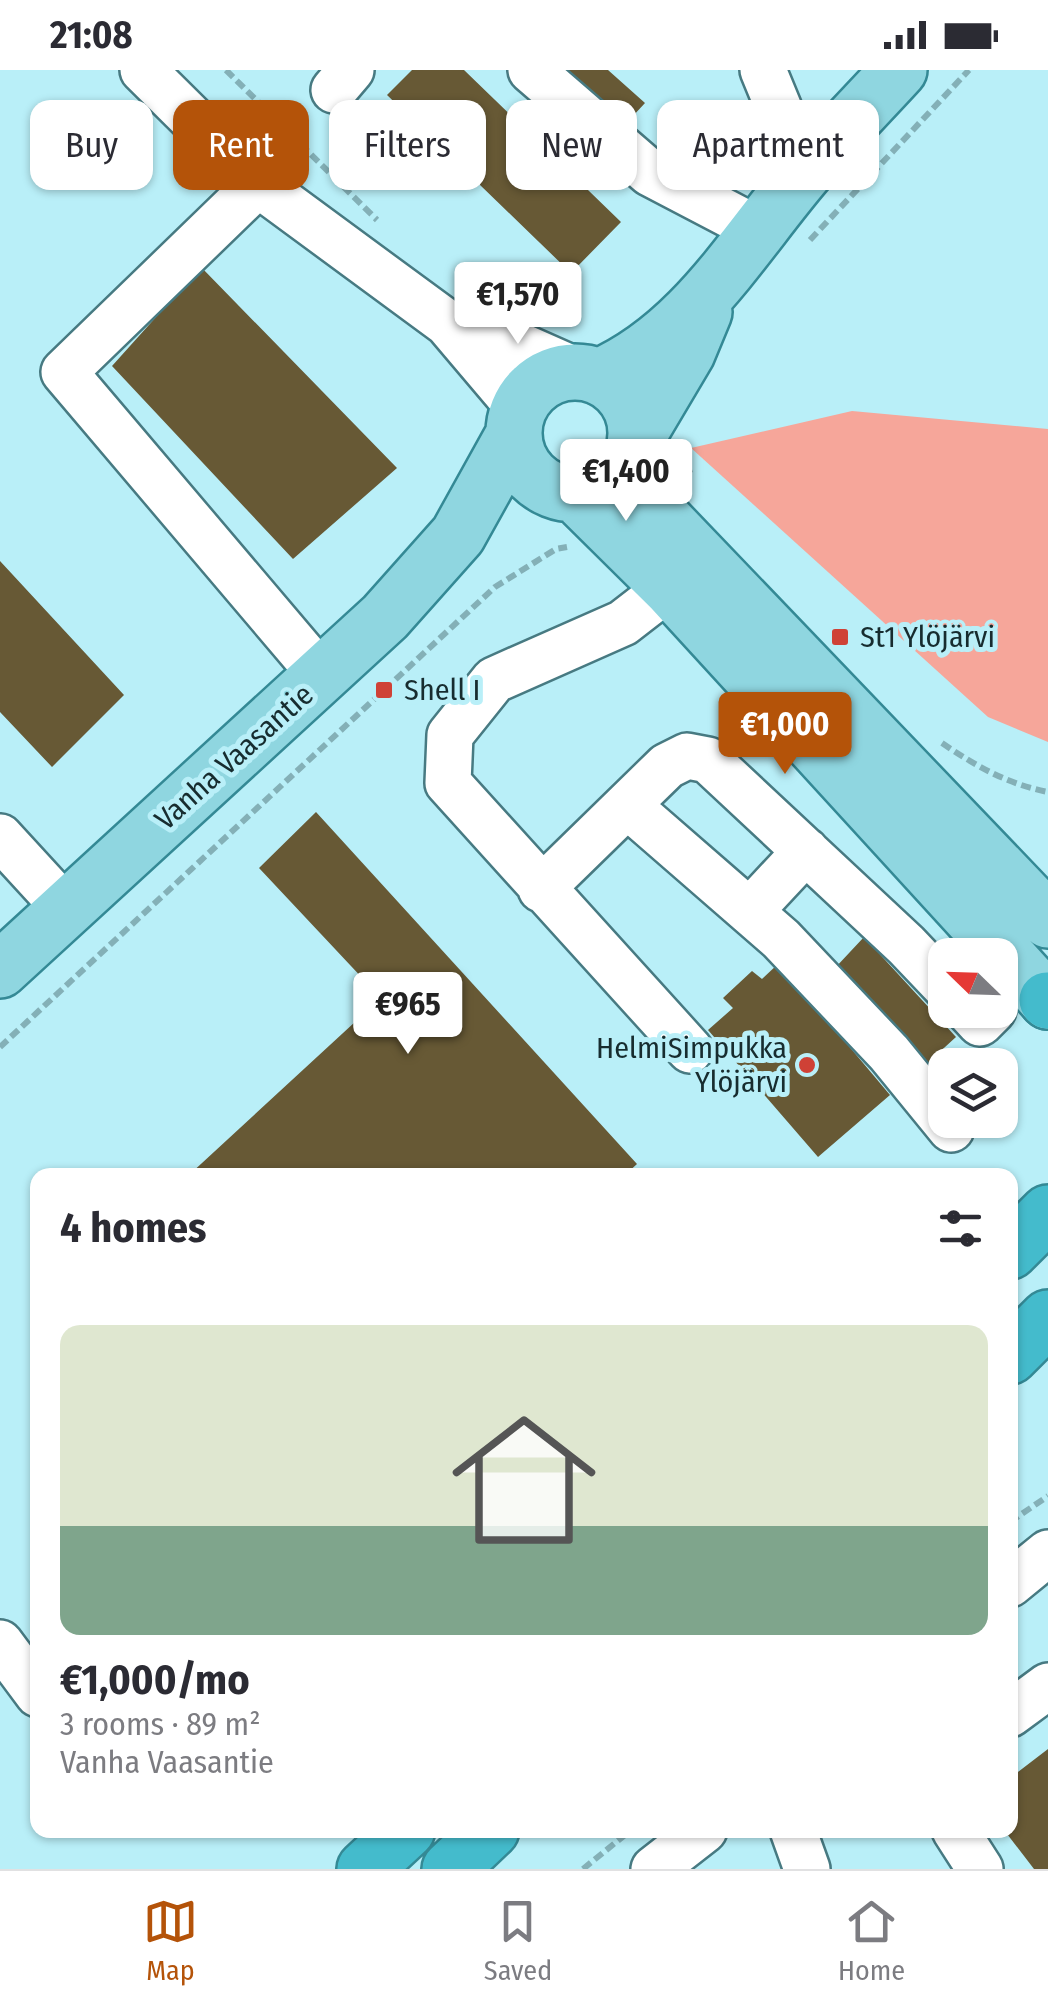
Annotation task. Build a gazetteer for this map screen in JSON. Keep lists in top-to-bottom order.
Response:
{
  "streets": {
    "main road": ["Vanha Vaasantie"]
  },
  "places": {
    "transit": ["St1 Ylöjärvi", "Shell I"],
    "other": ["HelmiSimpukka Ylöjärvi"]
  },
  "north": "top left",
  "page": {
    "status": "21:08",
    "chip": [
      "Buy",
      "Rent",
      "Filters",
      "New",
      "Apartment"
    ],
    "price": [
      "€1,570",
      "€1,400",
      "€1,000",
      "€965"
    ],
    "heading": "4 homes",
    "list": [
      {
        "name": "€1,000/mo",
        "note": "3 rooms · 89 m² · Vanha Vaasantie"
      }
    ],
    "tabs": ["Map", "Saved", "Home"]
  }
}
